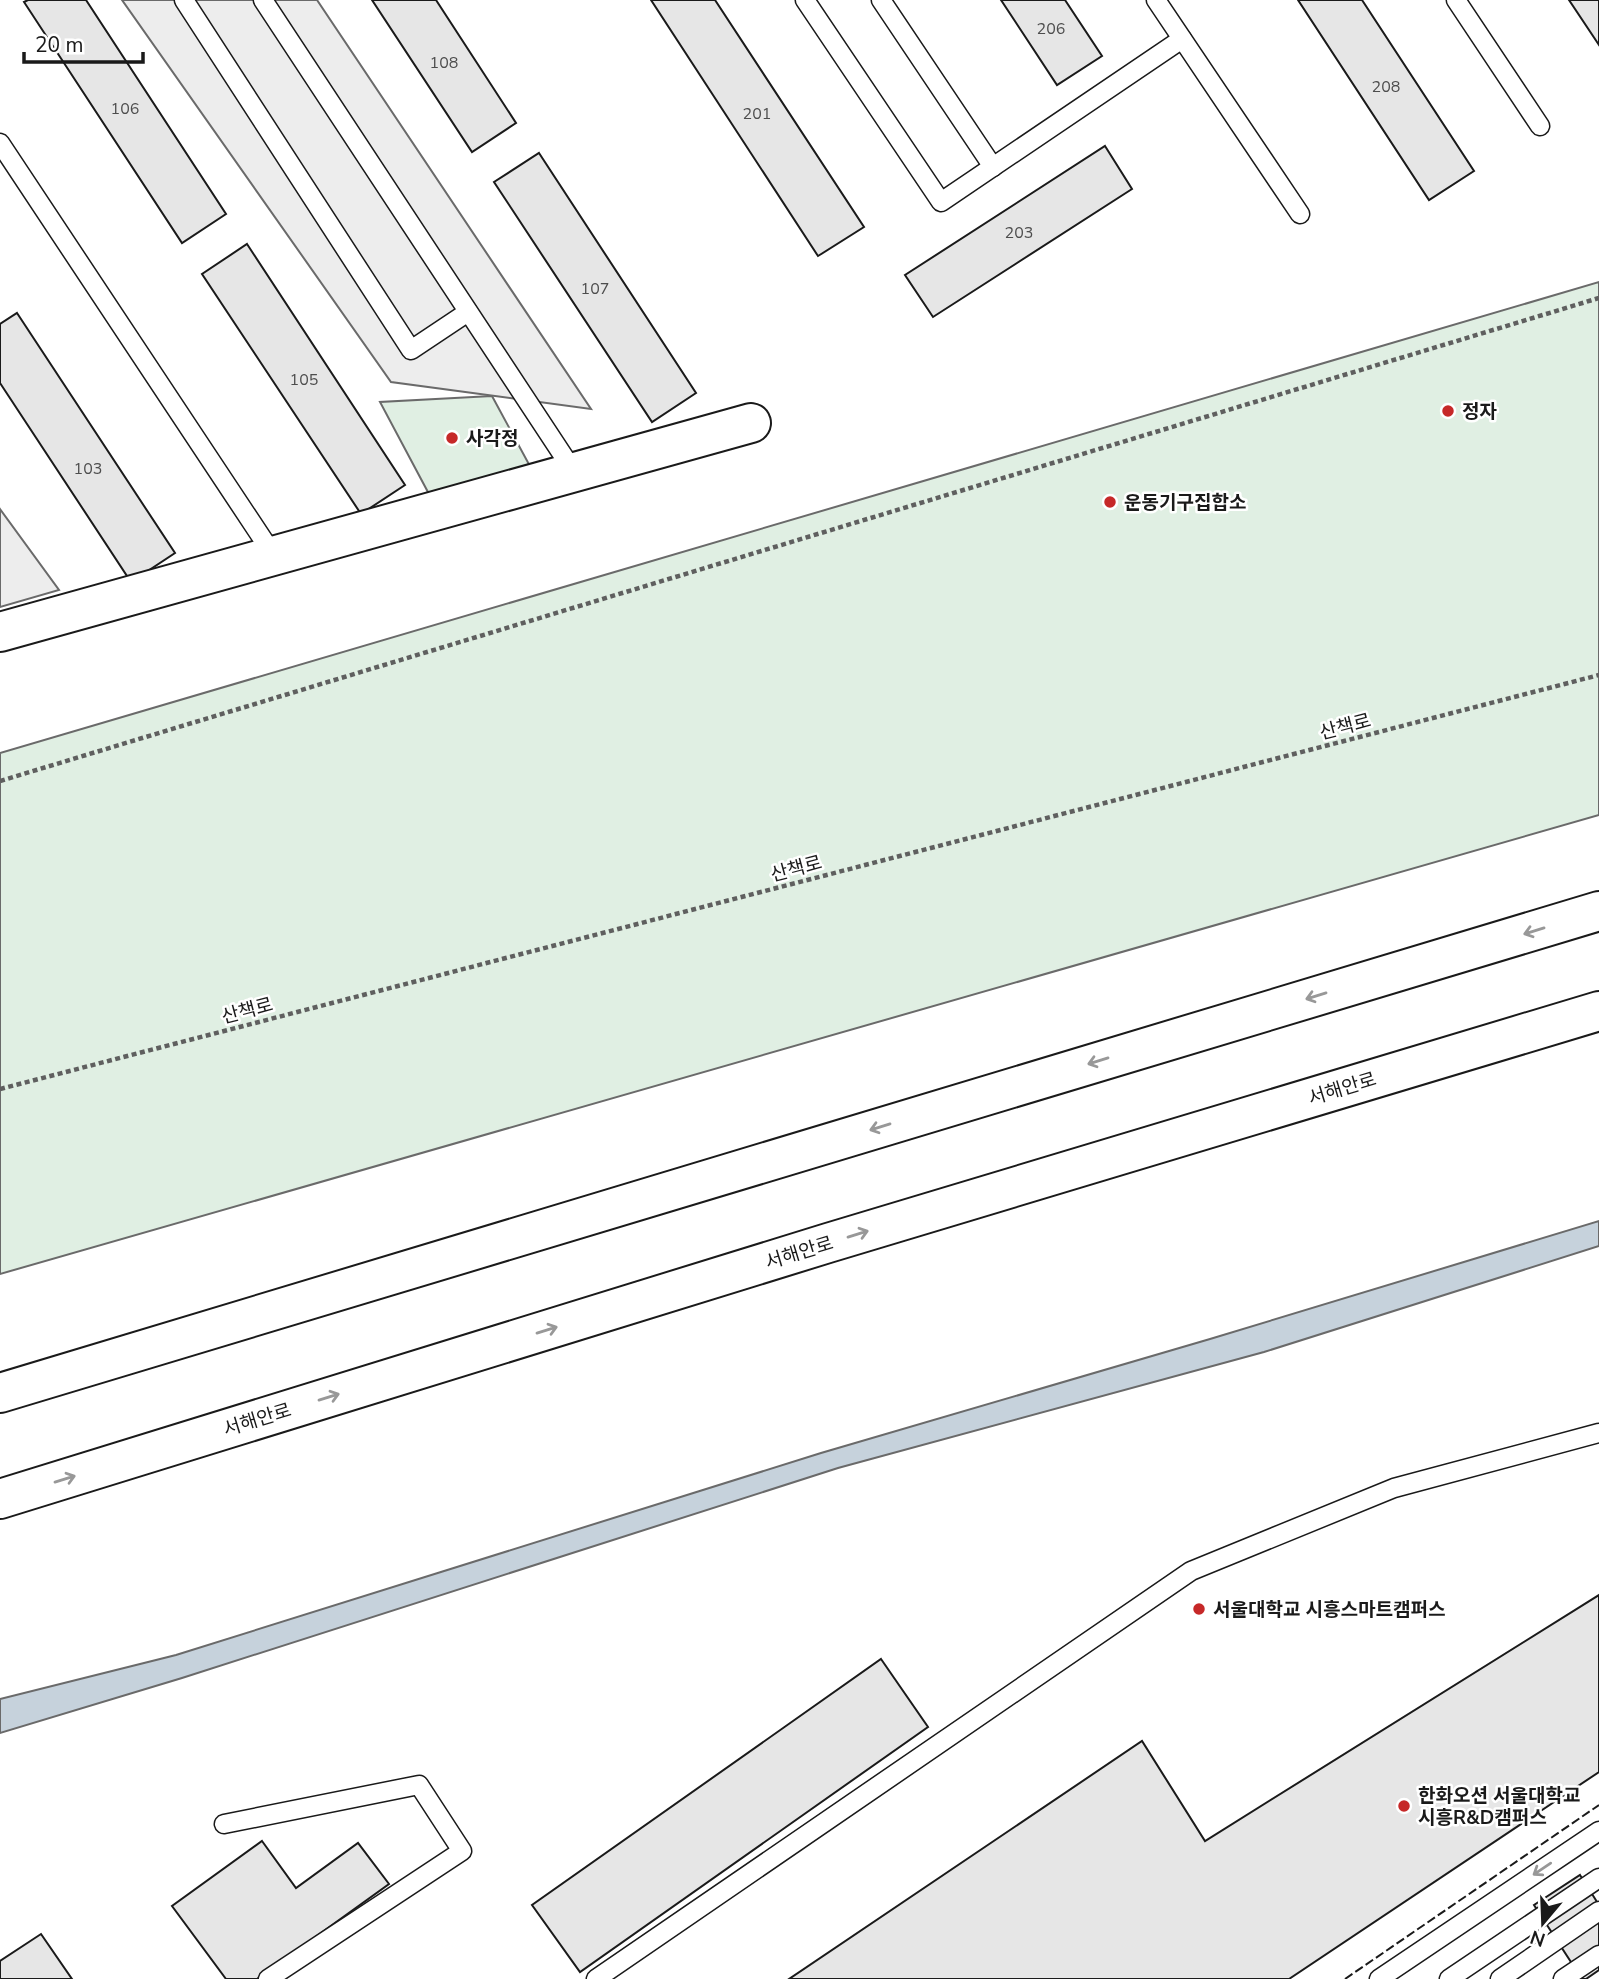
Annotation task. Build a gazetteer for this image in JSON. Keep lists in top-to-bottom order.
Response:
{
  "streets": {
    "main road": ["서해안로"],
    "path": ["산책로"]
  },
  "places": [
    "정자",
    "사각정",
    "운동기구집합소",
    "서울대학교 시흥스마트캠퍼스",
    "한화오션 서울대학교 시흥R&D캠퍼스"
  ],
  "house_numbers": [
    "206",
    "108",
    "208",
    "106",
    "201",
    "203",
    "107",
    "105",
    "103"
  ],
  "scale_bar": "20 m",
  "north": "bottom"
}
